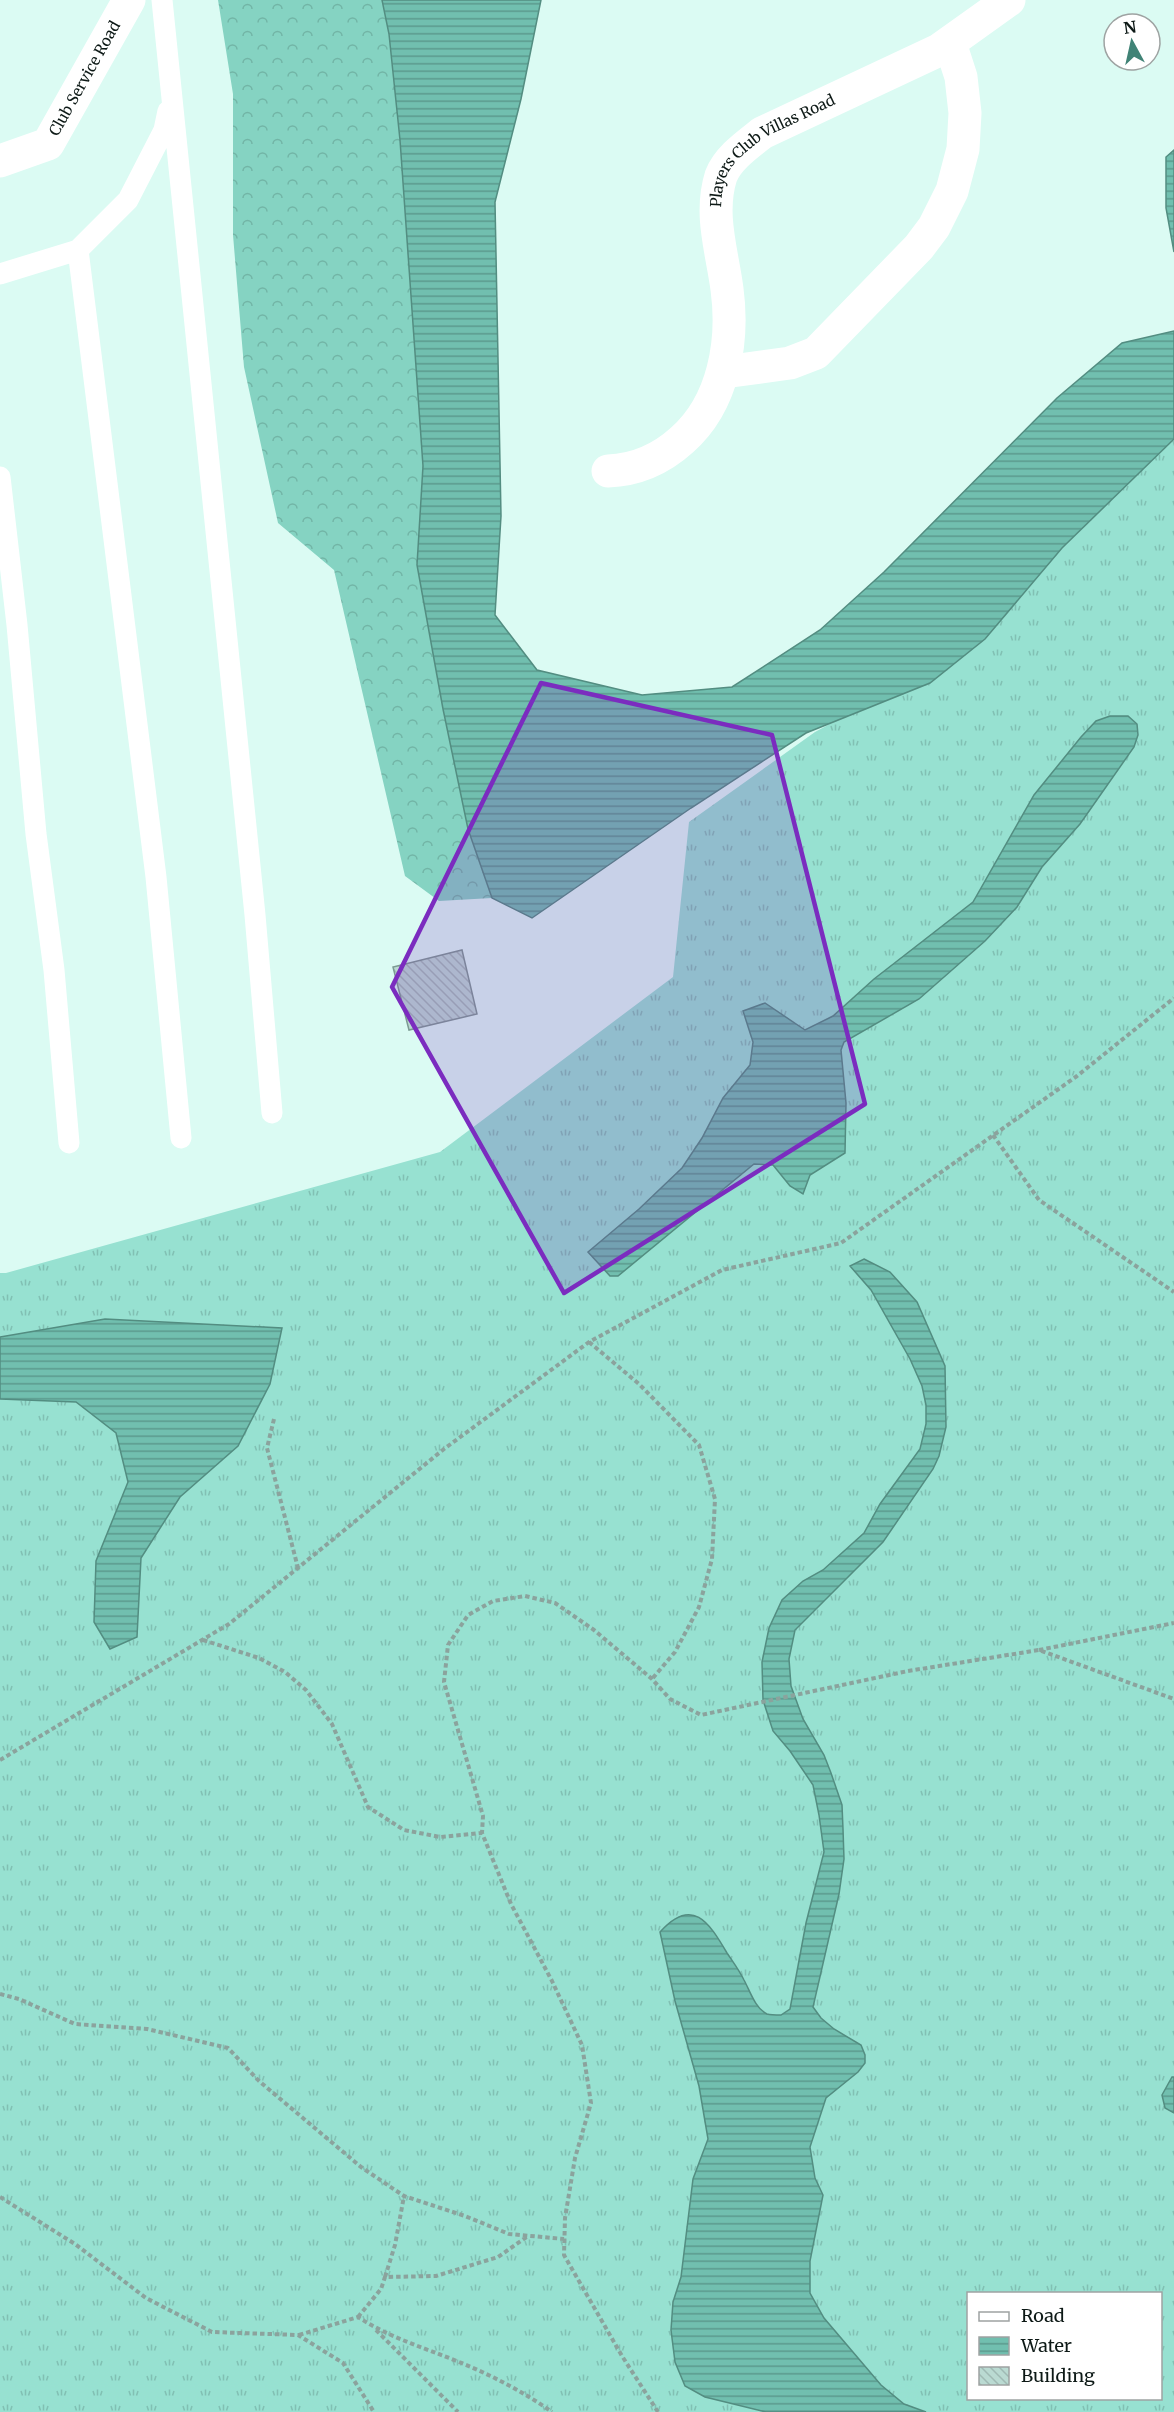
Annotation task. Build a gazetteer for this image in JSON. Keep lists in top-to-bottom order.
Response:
{
  "streets": {
    "street": ["Club Service Road", "Players Club Villas Road"]
  },
  "legend": ["Road", "Water", "Building"],
  "north": "top"
}
